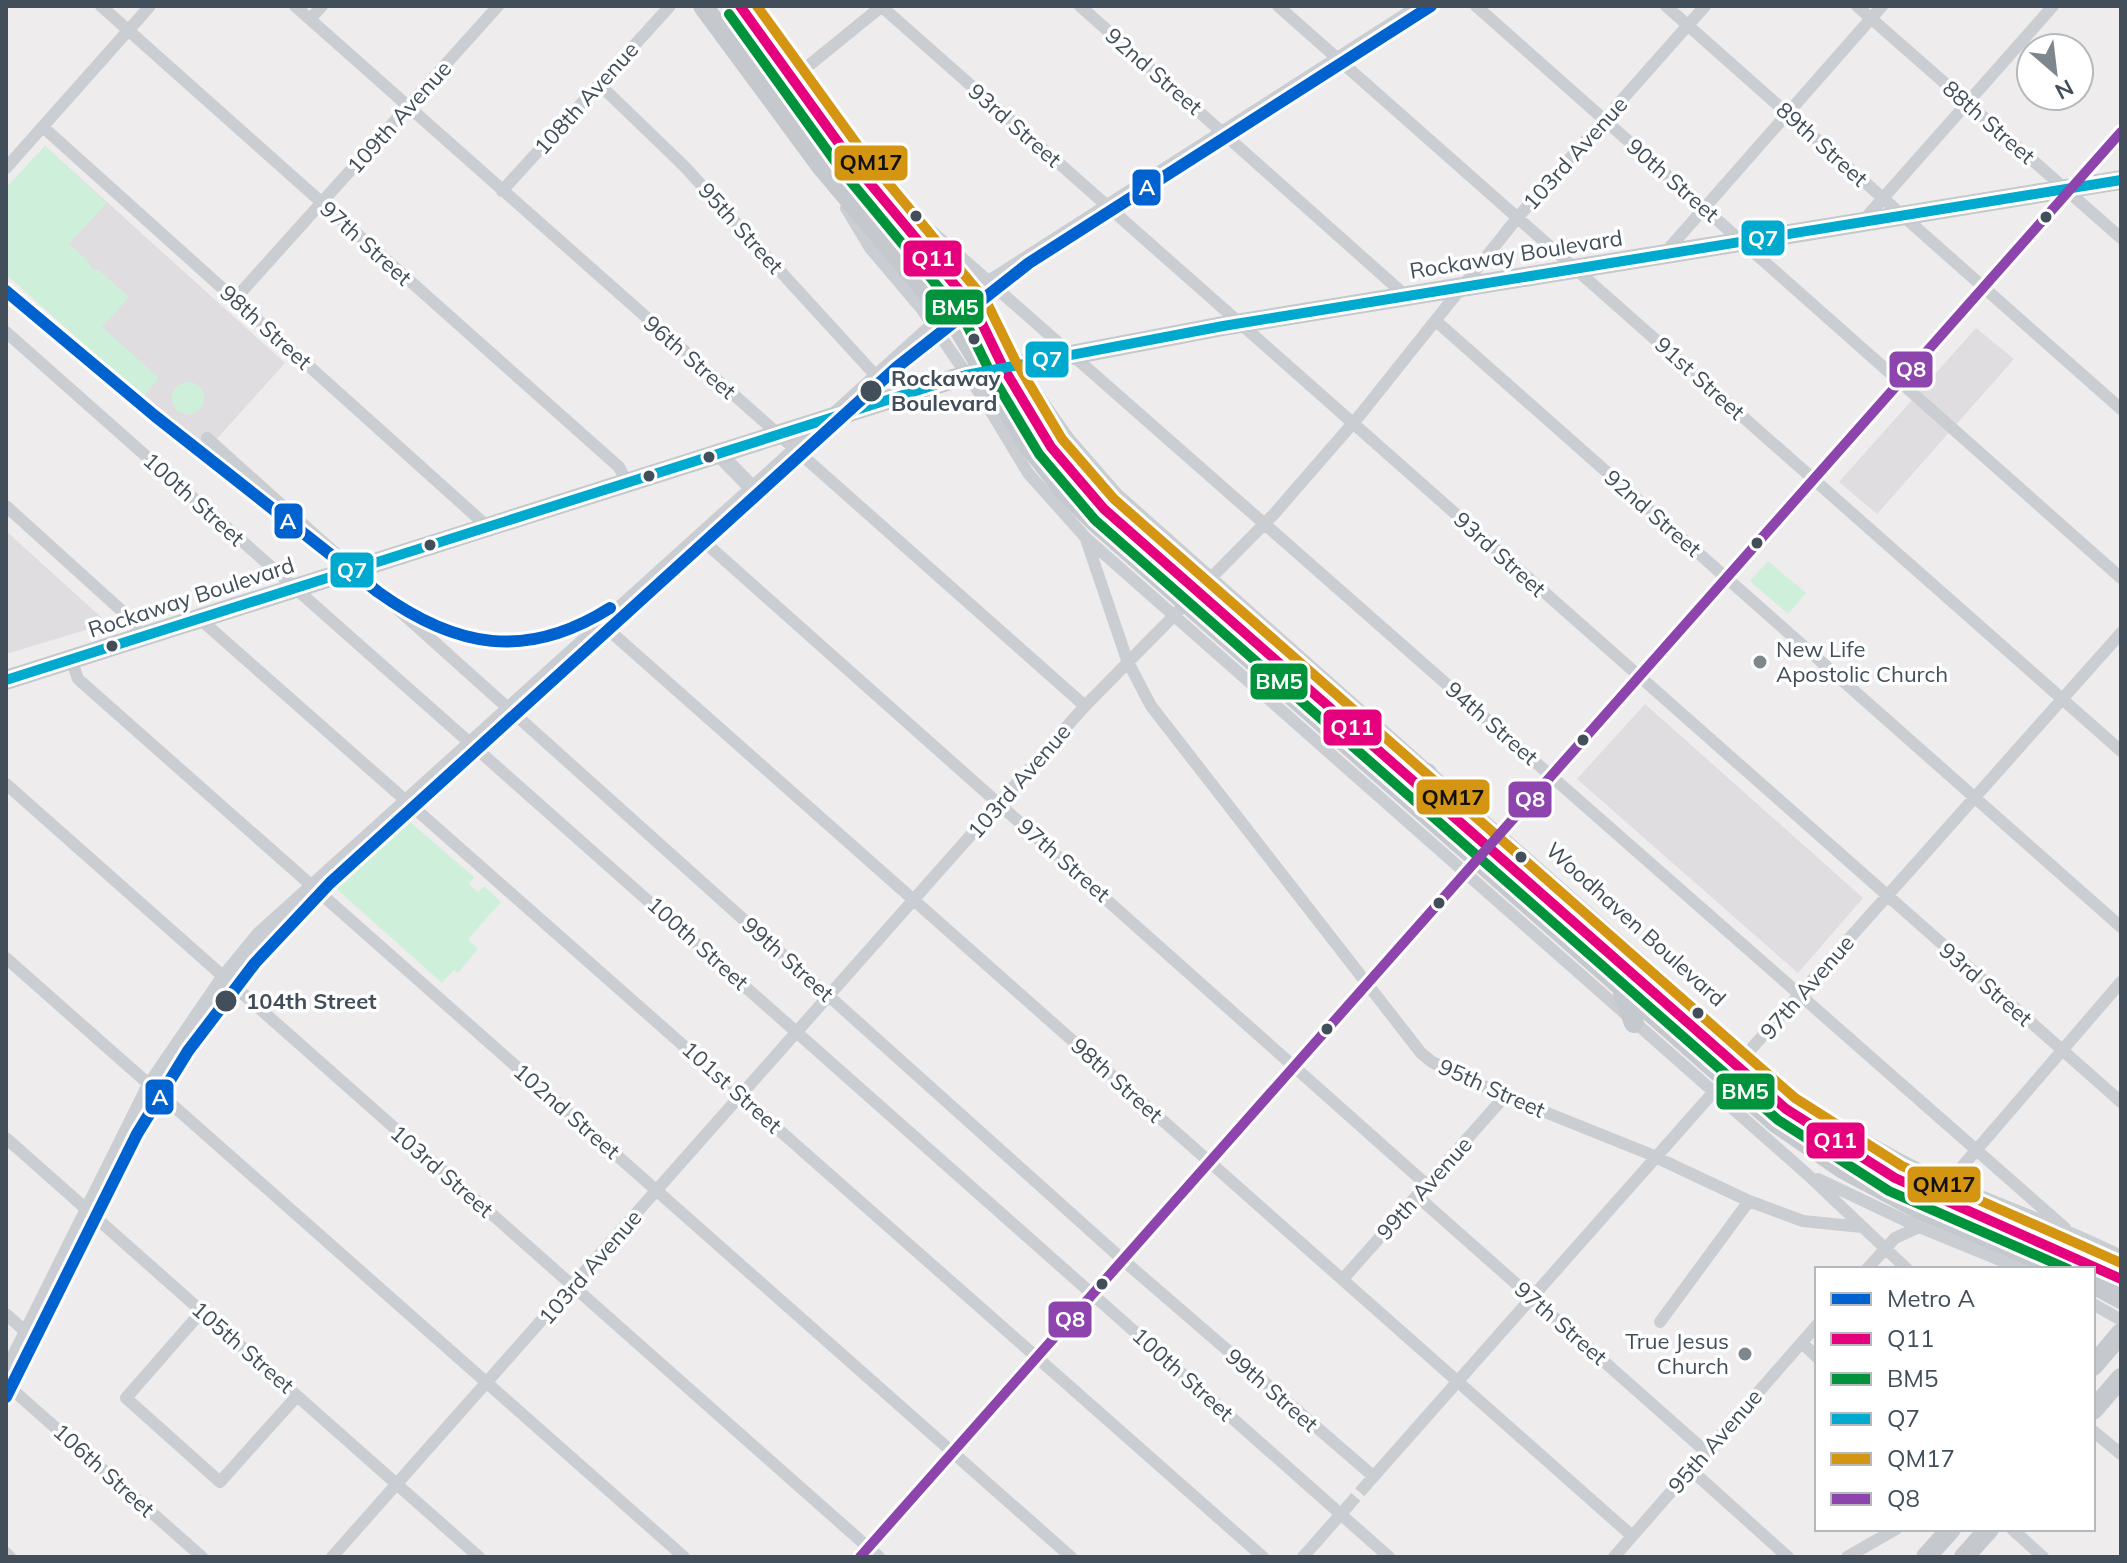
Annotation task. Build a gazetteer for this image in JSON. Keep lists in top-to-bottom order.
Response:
{
  "streets": {
    "main road": ["Rockaway Boulevard", "Woodhaven Boulevard"],
    "street": [
      "92nd Street",
      "108th Avenue",
      "109th Avenue",
      "88th Street",
      "93rd Street",
      "89th Street",
      "103rd Avenue",
      "90th Street",
      "95th Street",
      "97th Street",
      "98th Street",
      "96th Street",
      "91st Street",
      "100th Street",
      "94th Street",
      "99th Street",
      "97th Avenue",
      "101st Street",
      "102nd Street",
      "103rd Street",
      "99th Avenue",
      "105th Street",
      "95th Avenue",
      "106th Street"
    ]
  },
  "crossings": [
    ["92nd Street", "103rd Avenue"],
    ["92nd Street", "Rockaway Boulevard"],
    ["92nd Street", "97th Avenue"],
    ["108th Avenue", "95th Street"],
    ["108th Avenue", "96th Street"],
    ["109th Avenue", "97th Street"],
    ["109th Avenue", "98th Street"],
    ["109th Avenue", "96th Street"],
    ["88th Street", "Rockaway Boulevard"],
    ["93rd Street", "103rd Avenue"],
    ["93rd Street", "Rockaway Boulevard"],
    ["93rd Street", "97th Avenue"],
    ["89th Street", "103rd Avenue"],
    ["89th Street", "Rockaway Boulevard"],
    ["103rd Avenue", "90th Street"],
    ["103rd Avenue", "95th Street"],
    ["103rd Avenue", "97th Street"],
    ["103rd Avenue", "Rockaway Boulevard"],
    ["103rd Avenue", "98th Street"],
    ["103rd Avenue", "96th Street"],
    ["103rd Avenue", "91st Street"],
    ["103rd Avenue", "100th Street"],
    ["103rd Avenue", "94th Street"],
    ["103rd Avenue", "Woodhaven Boulevard"],
    ["103rd Avenue", "99th Street"],
    ["103rd Avenue", "101st Street"],
    ["103rd Avenue", "102nd Street"],
    ["103rd Avenue", "103rd Street"],
    ["103rd Avenue", "105th Street"],
    ["90th Street", "Rockaway Boulevard"],
    ["95th Street", "Woodhaven Boulevard"],
    ["95th Street", "97th Avenue"],
    ["95th Street", "99th Avenue"],
    ["97th Street", "Rockaway Boulevard"],
    ["97th Street", "97th Avenue"],
    ["97th Street", "99th Avenue"],
    ["97th Street", "95th Avenue"],
    ["Rockaway Boulevard", "98th Street"],
    ["Rockaway Boulevard", "96th Street"],
    ["Rockaway Boulevard", "91st Street"],
    ["Rockaway Boulevard", "100th Street"],
    ["Rockaway Boulevard", "94th Street"],
    ["Rockaway Boulevard", "Woodhaven Boulevard"],
    ["Rockaway Boulevard", "99th Street"],
    ["Rockaway Boulevard", "101st Street"],
    ["Rockaway Boulevard", "102nd Street"],
    ["98th Street", "97th Avenue"],
    ["98th Street", "99th Avenue"],
    ["98th Street", "95th Avenue"],
    ["91st Street", "97th Avenue"],
    ["94th Street", "Woodhaven Boulevard"],
    ["94th Street", "97th Avenue"],
    ["Woodhaven Boulevard", "97th Avenue"],
    ["99th Street", "97th Avenue"]
  ],
  "places": [
    "Rockaway Boulevard",
    "New Life Apostolic Church",
    "104th Street",
    "True Jesus Church"
  ],
  "lines": [
    "metro line A",
    "transit line Q11",
    "transit line QM17",
    "transit line BM5",
    "transit line Q8",
    "transit line Q7"
  ],
  "legend": [
    "Metro A",
    "Q11",
    "BM5",
    "Q7",
    "QM17",
    "Q8"
  ],
  "north": "bottom right"
}
